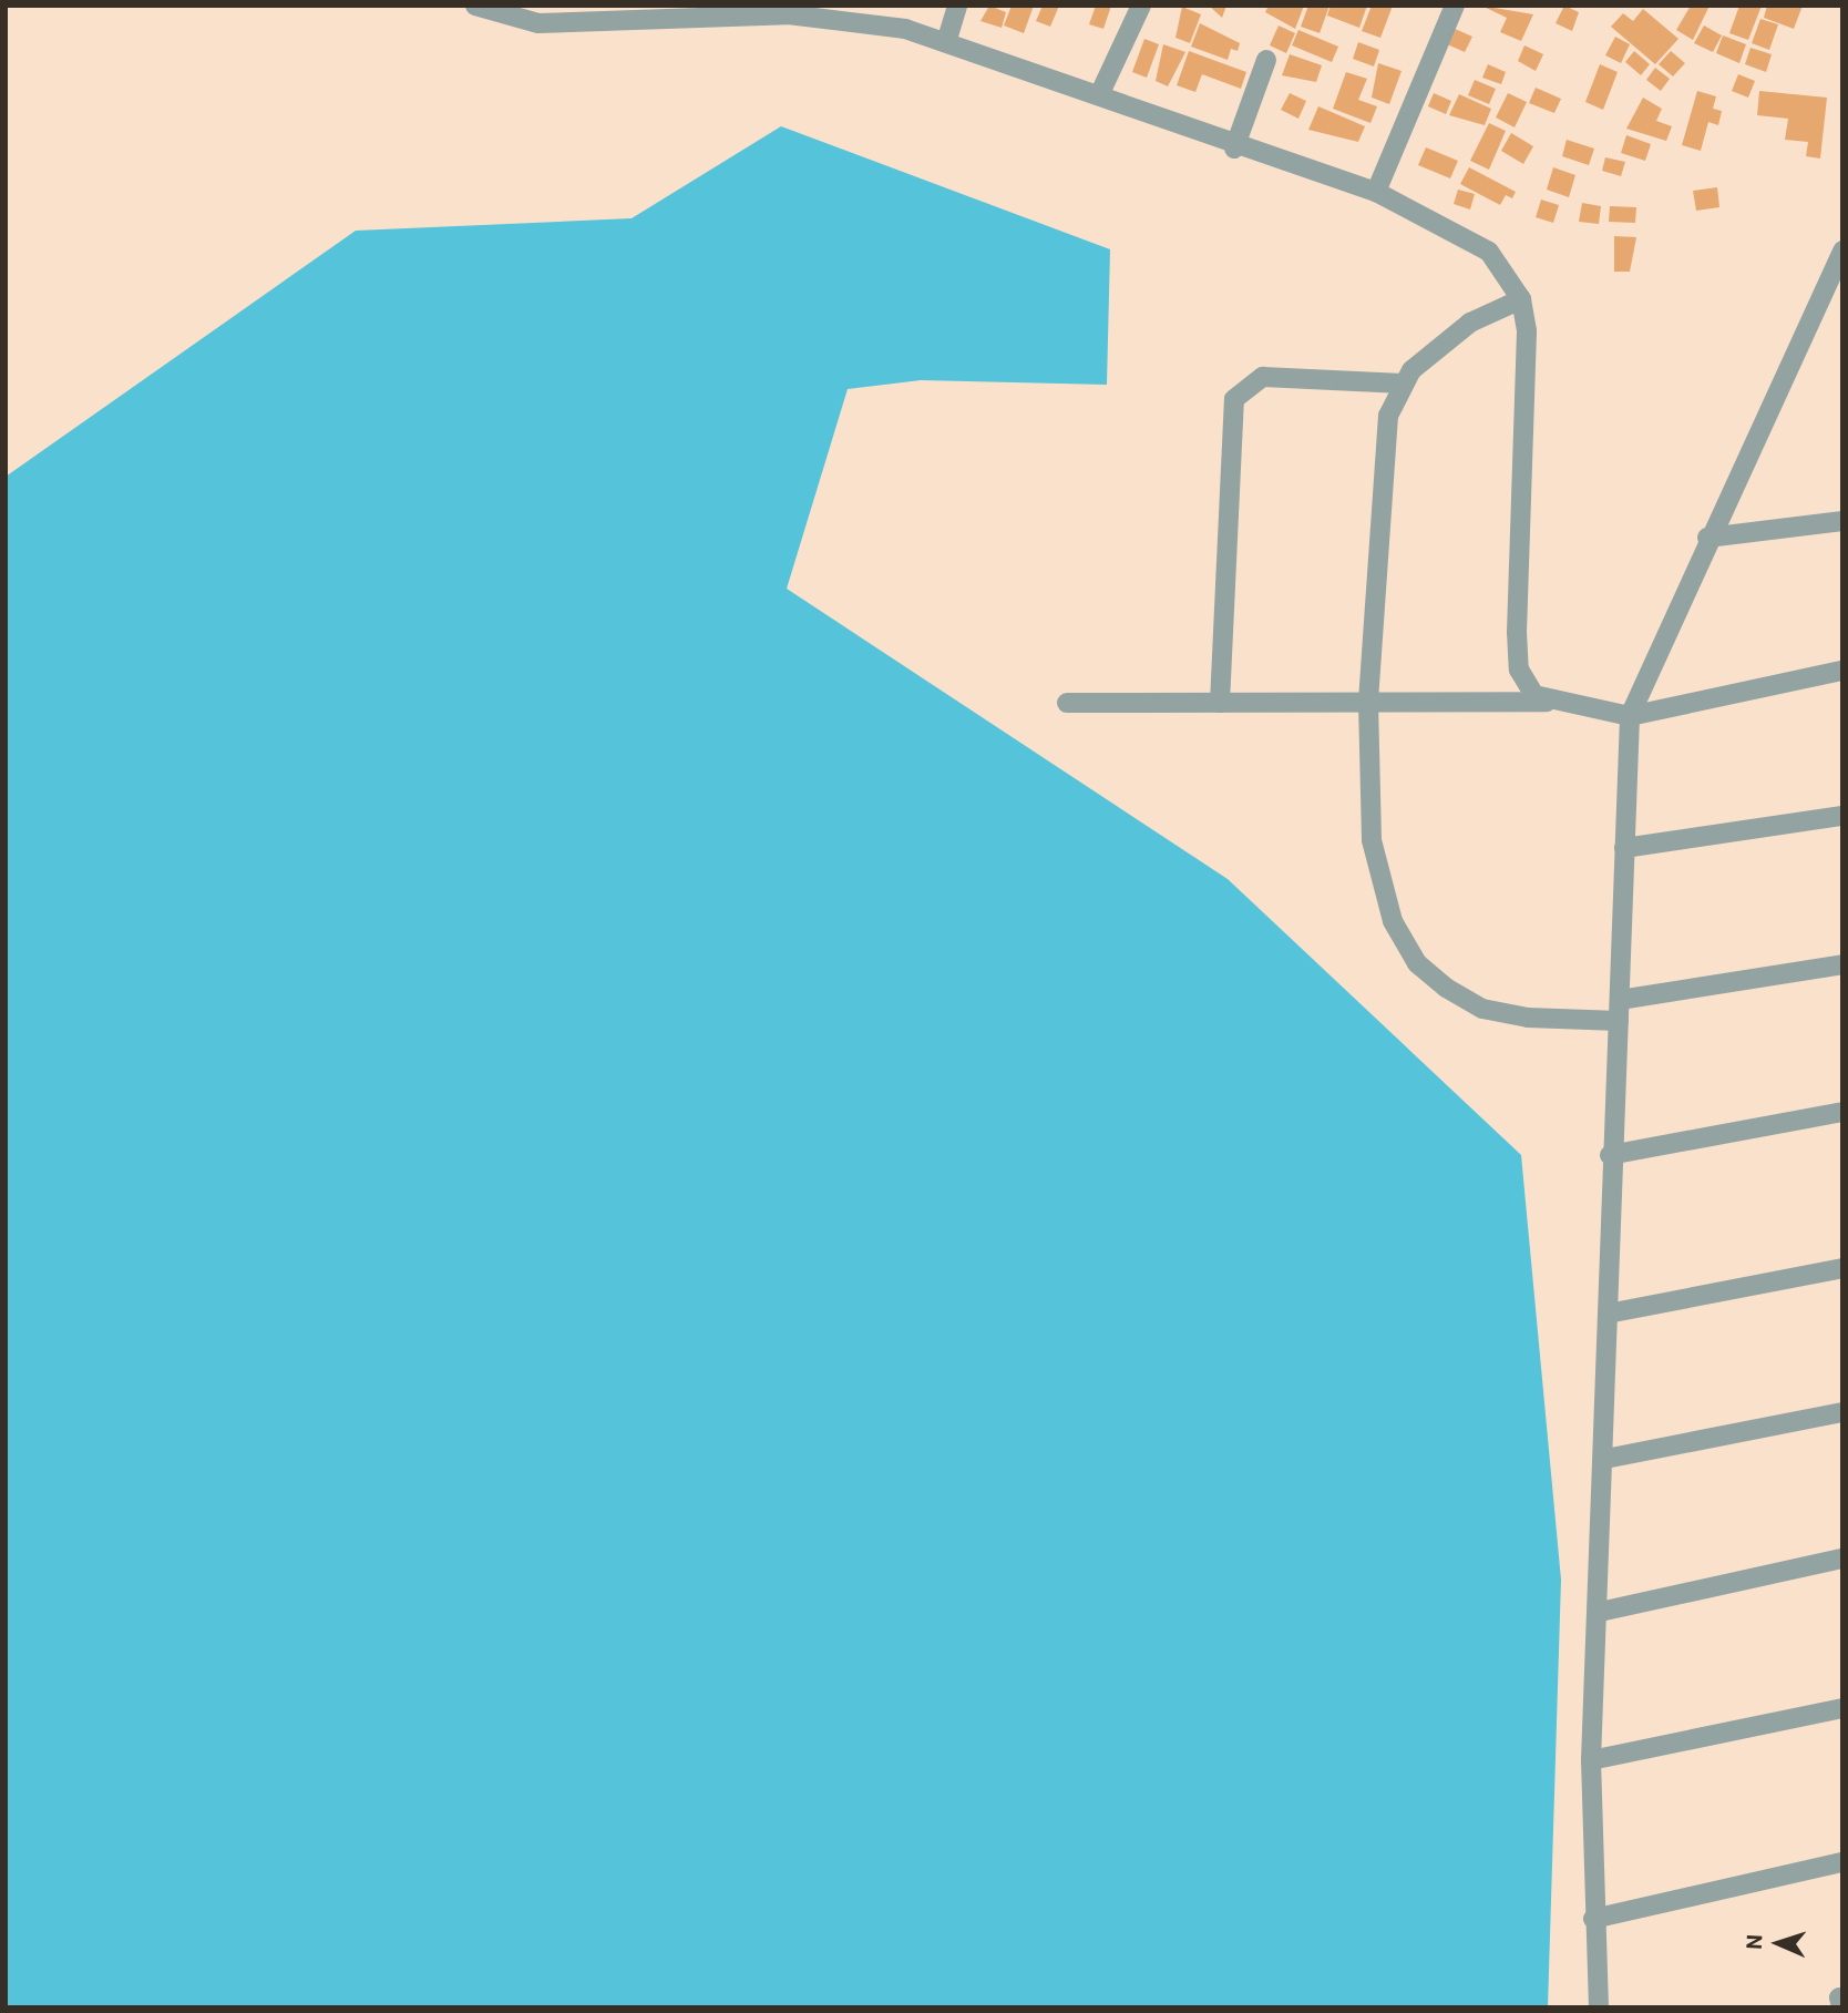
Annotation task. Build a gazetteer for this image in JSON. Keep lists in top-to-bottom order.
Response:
{
  "north": "left"
}
